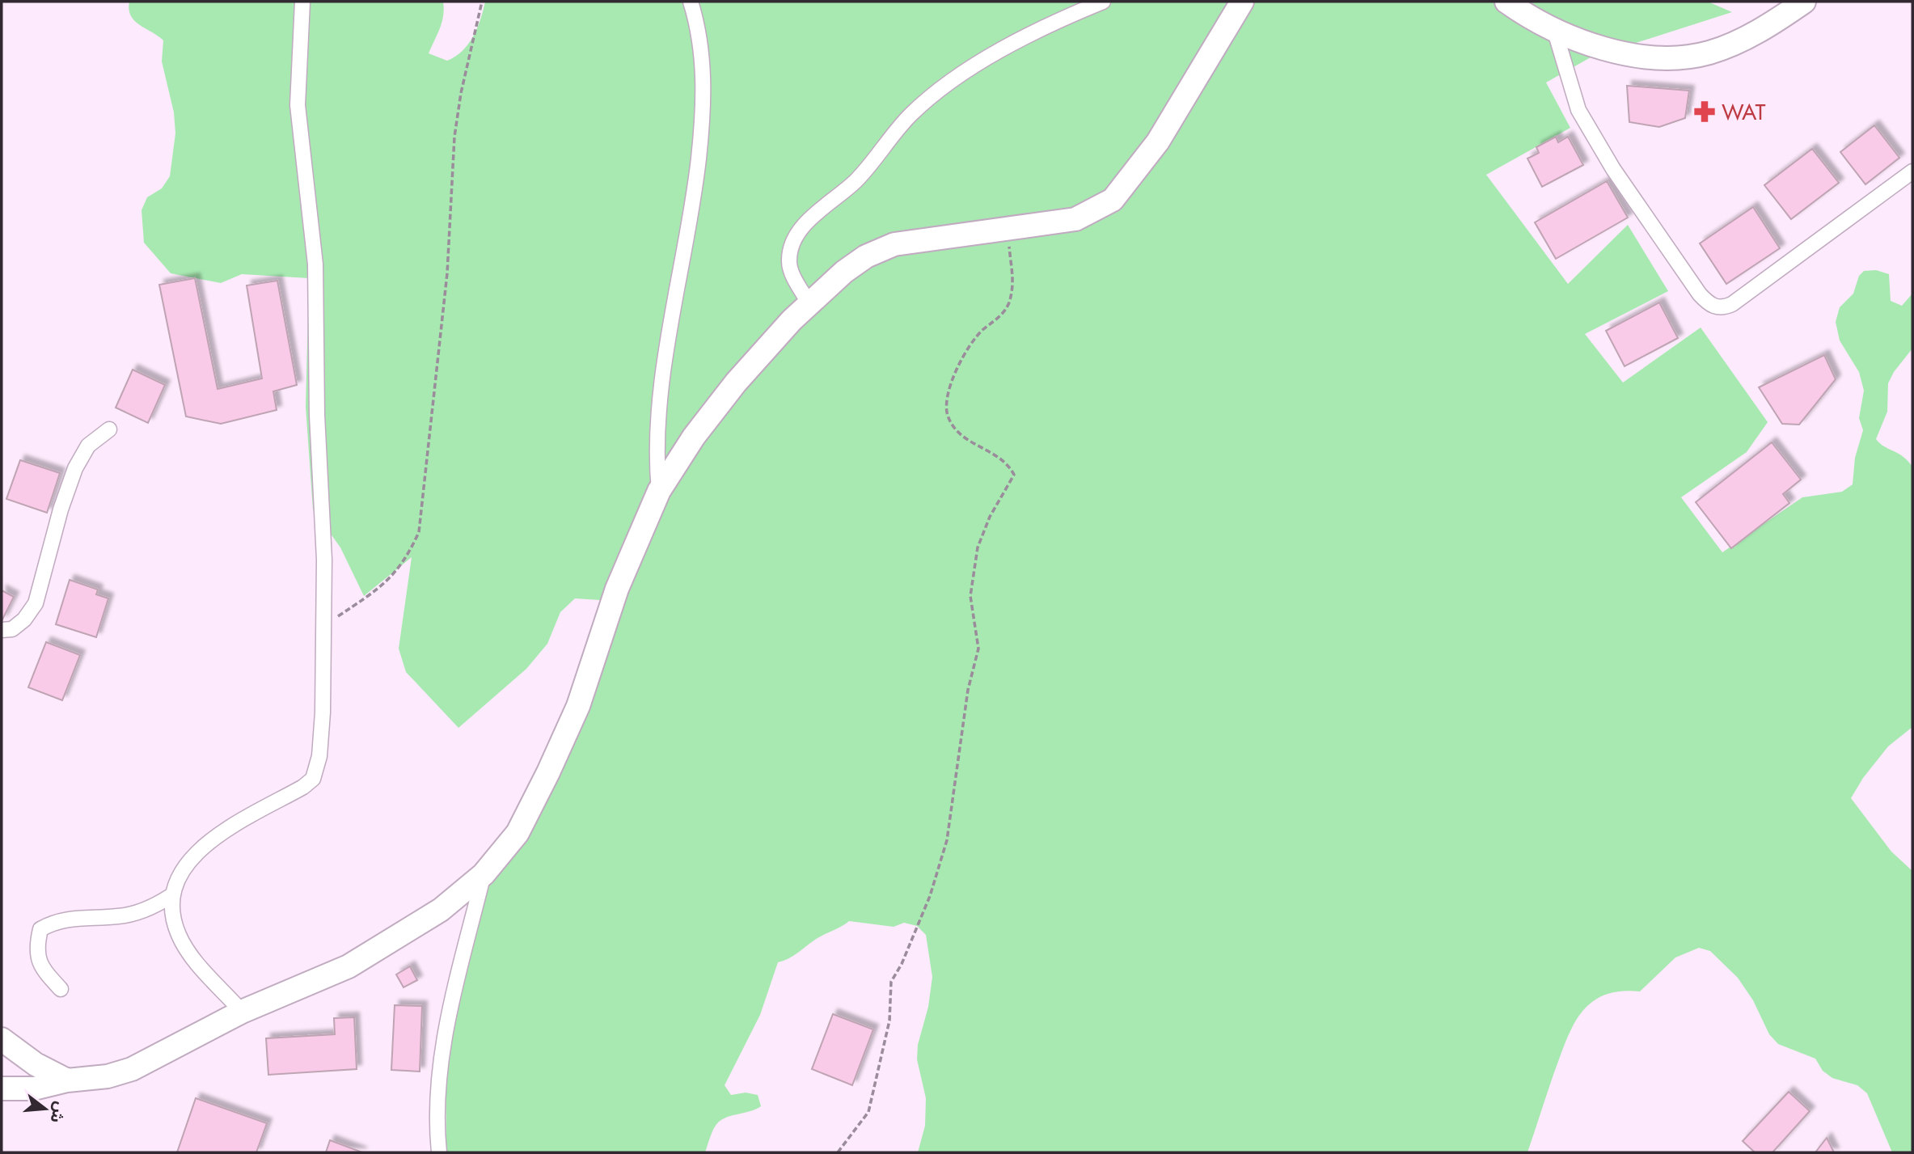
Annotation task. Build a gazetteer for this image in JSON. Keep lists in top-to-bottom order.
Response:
{
  "places": {
    "pharmacy": ["WAT"]
  },
  "north": "right"
}
